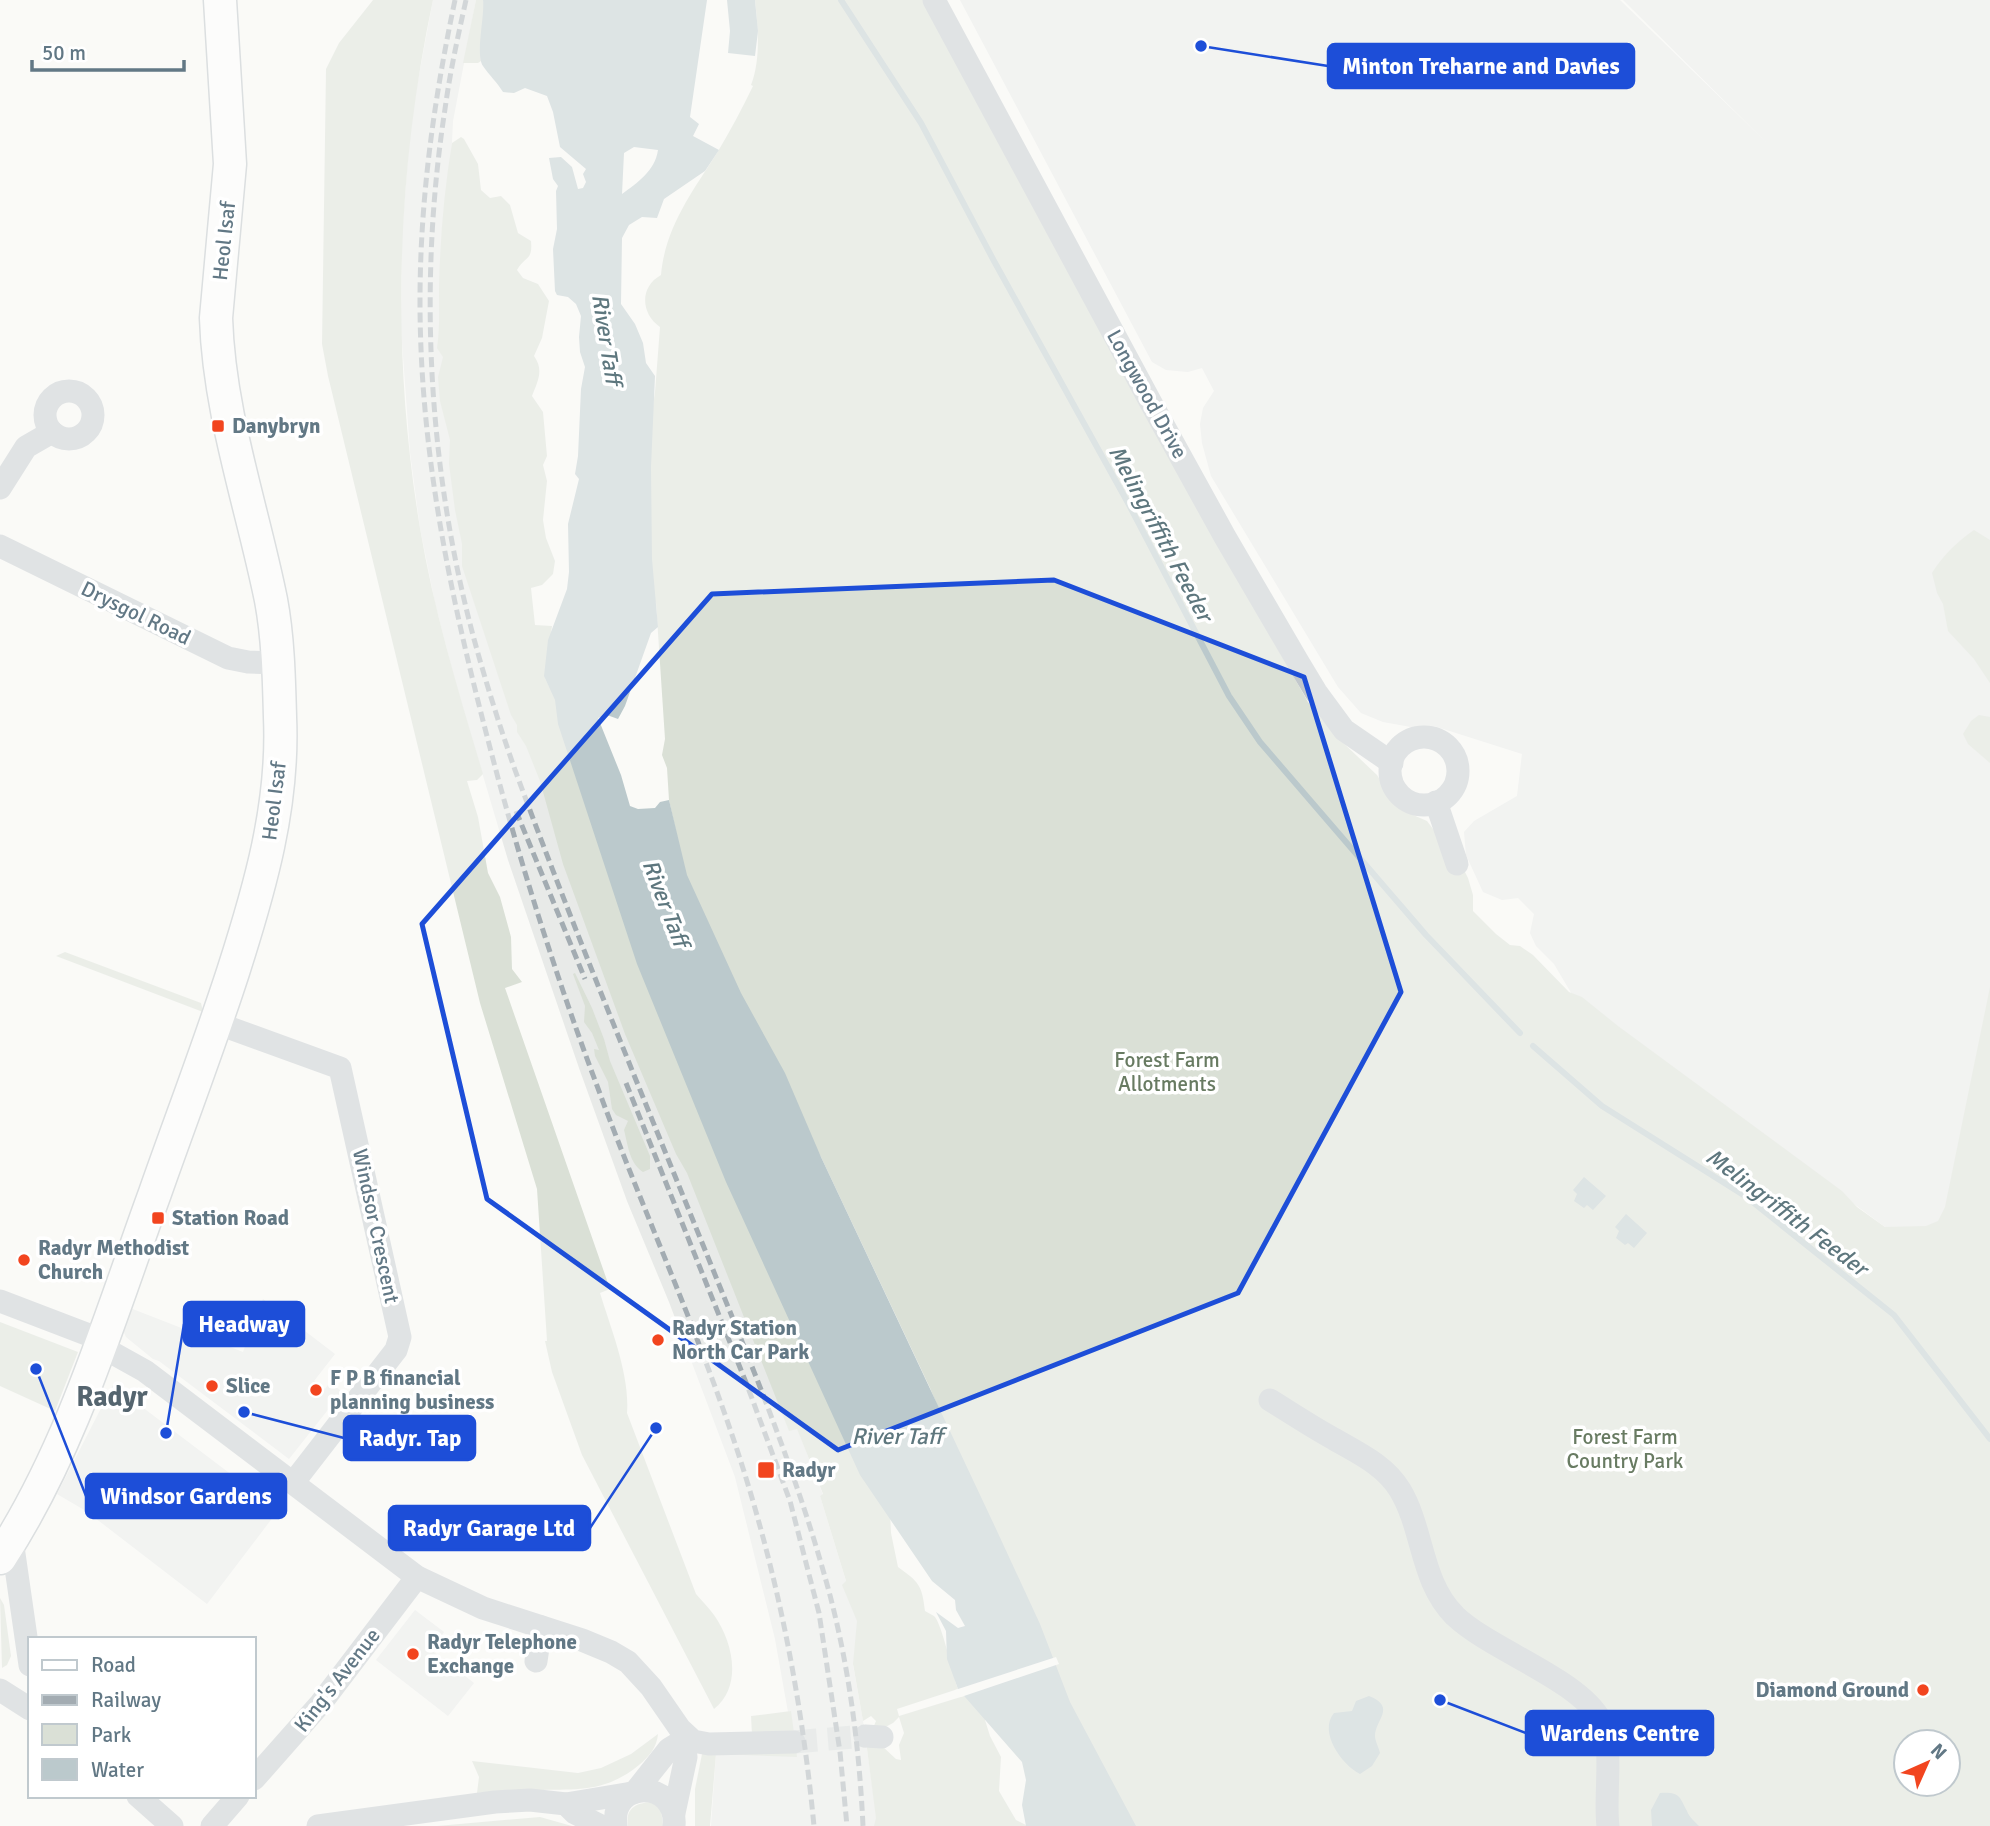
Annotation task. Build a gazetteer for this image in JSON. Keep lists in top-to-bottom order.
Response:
{
  "streets": {
    "main road": ["Heol Isaf"],
    "street": [
      "Longwood Drive",
      "Drysgol Road",
      "Windsor Crescent",
      "King's Avenue"
    ]
  },
  "crossings": [
    ["Heol Isaf", "Drysgol Road"],
    ["Heol Isaf", "Windsor Crescent"]
  ],
  "districts": ["Radyr"],
  "water": ["River Taff", "Melingriffith Feeder"],
  "parks": ["Forest Farm Allotments", "Forest Farm Country Park"],
  "places": {
    "other": [
      "Minton Treharne and Davies",
      "Radyr Methodist Church",
      "Radyr Station North Car Park",
      "Windsor Gardens",
      "Slice",
      "F P B financial planning business",
      "Radyr. Tap",
      "Radyr Garage Ltd",
      "Headway",
      "Radyr Telephone Exchange",
      "Diamond Ground",
      "Wardens Centre"
    ],
    "transit": ["Danybryn", "Station Road", "Radyr"]
  },
  "legend": [
    "Road",
    "Railway",
    "Park",
    "Water"
  ],
  "scale_bar": "50 m",
  "north": "top right"
}
